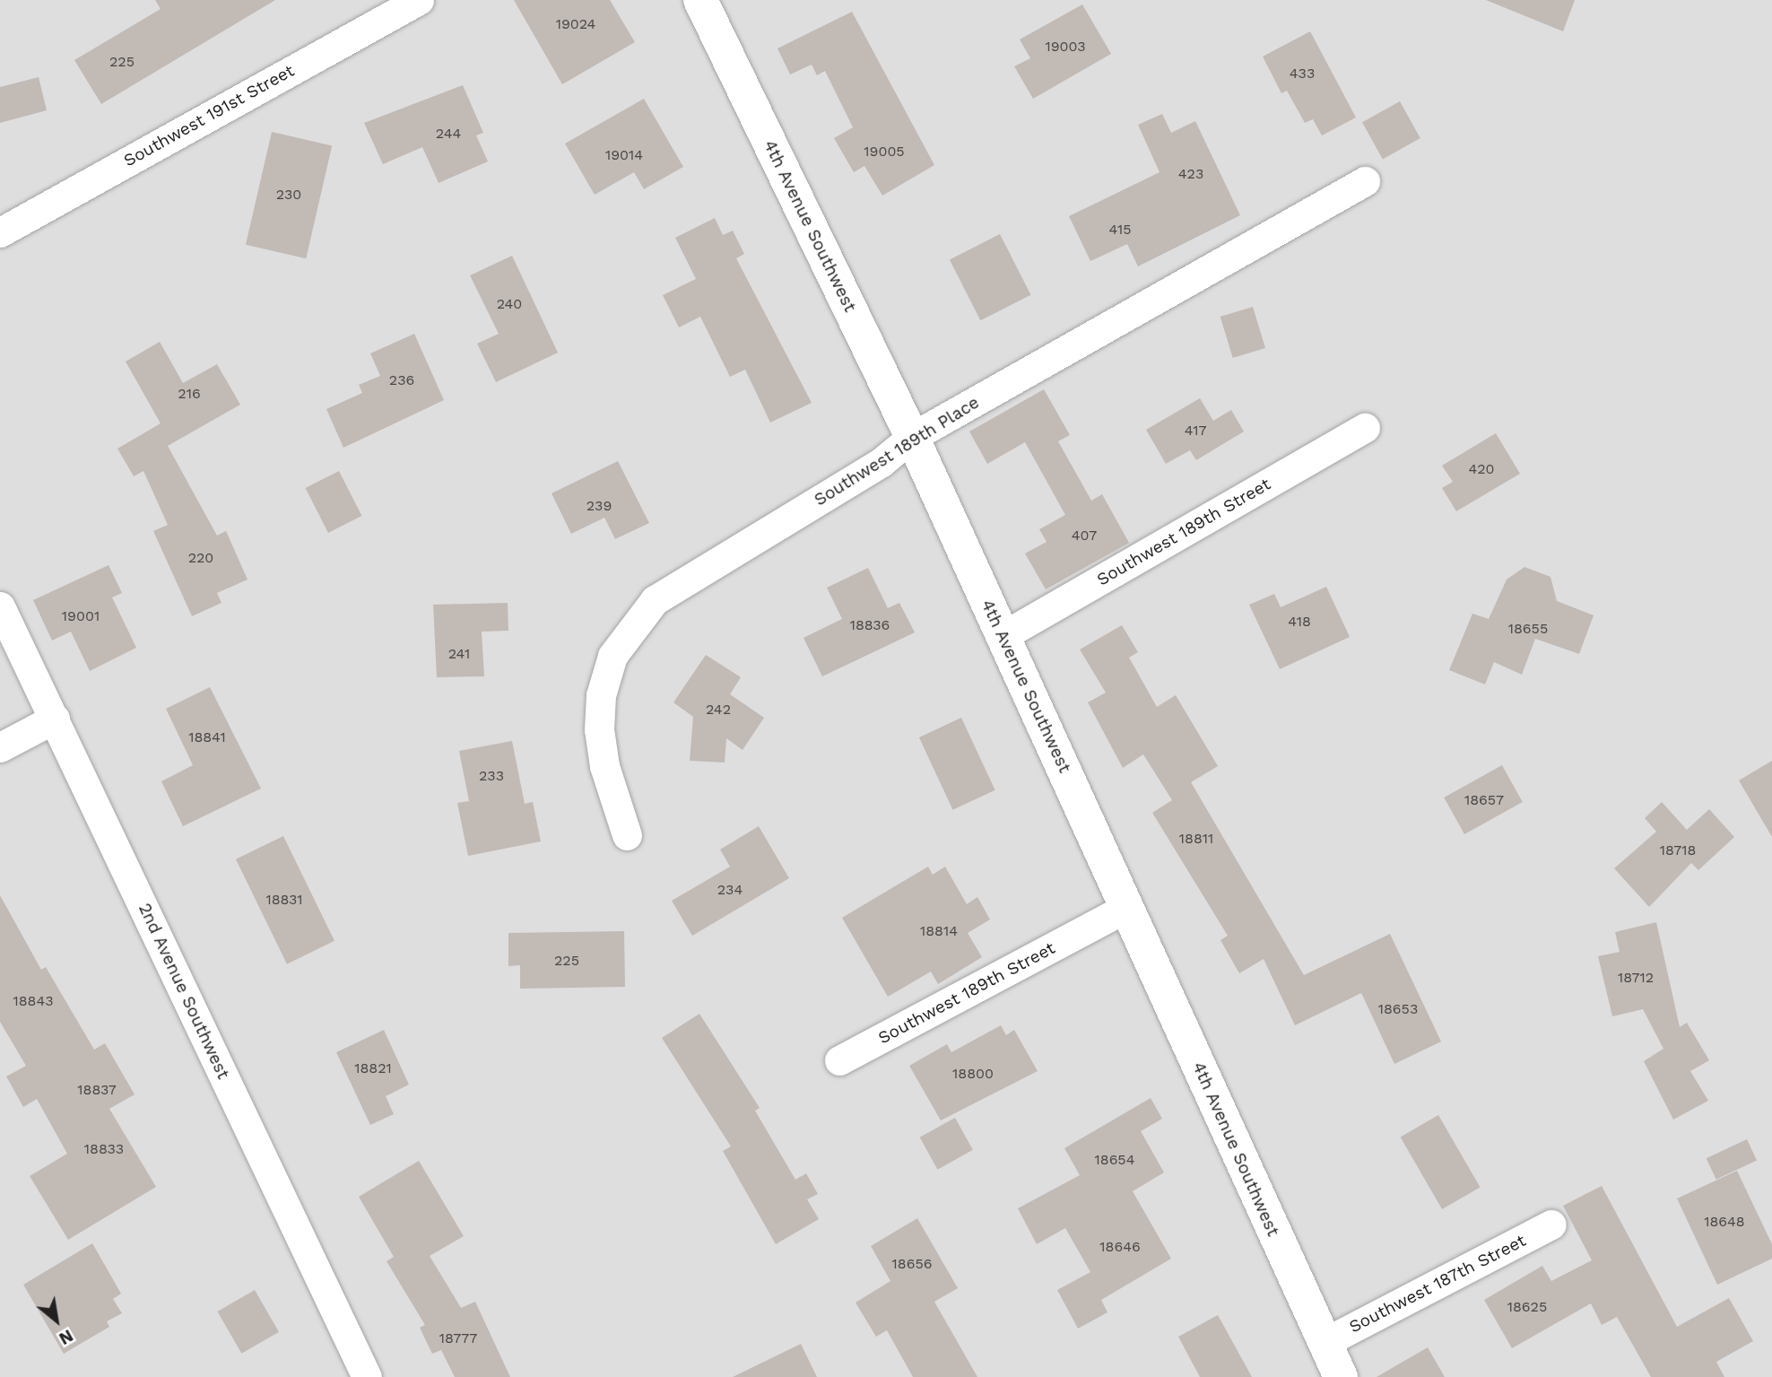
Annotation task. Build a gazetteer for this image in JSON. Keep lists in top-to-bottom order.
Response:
{
  "streets": {
    "street": [
      "Southwest 191st Street",
      "4th Avenue Southwest",
      "Southwest 189th Place",
      "Southwest 189th Street",
      "2nd Avenue Southwest",
      "Southwest 187th Street"
    ]
  },
  "crossings": [
    ["4th Avenue Southwest", "Southwest 189th Place"],
    ["4th Avenue Southwest", "Southwest 189th Street"],
    ["4th Avenue Southwest", "Southwest 187th Street"]
  ],
  "house_numbers": [
    "19024",
    "19003",
    "225",
    "433",
    "244",
    "19005",
    "19014",
    "423",
    "230",
    "415",
    "240",
    "236",
    "216",
    "417",
    "420",
    "239",
    "407",
    "220",
    "19001",
    "418",
    "18836",
    "18655",
    "241",
    "242",
    "18841",
    "233",
    "18657",
    "18811",
    "18718",
    "234",
    "18831",
    "18814",
    "225",
    "18712",
    "18843",
    "18653",
    "18821",
    "18800",
    "18837",
    "18833",
    "18654",
    "18648",
    "18646",
    "18656",
    "18625",
    "18777"
  ],
  "north": "bottom right"
}
